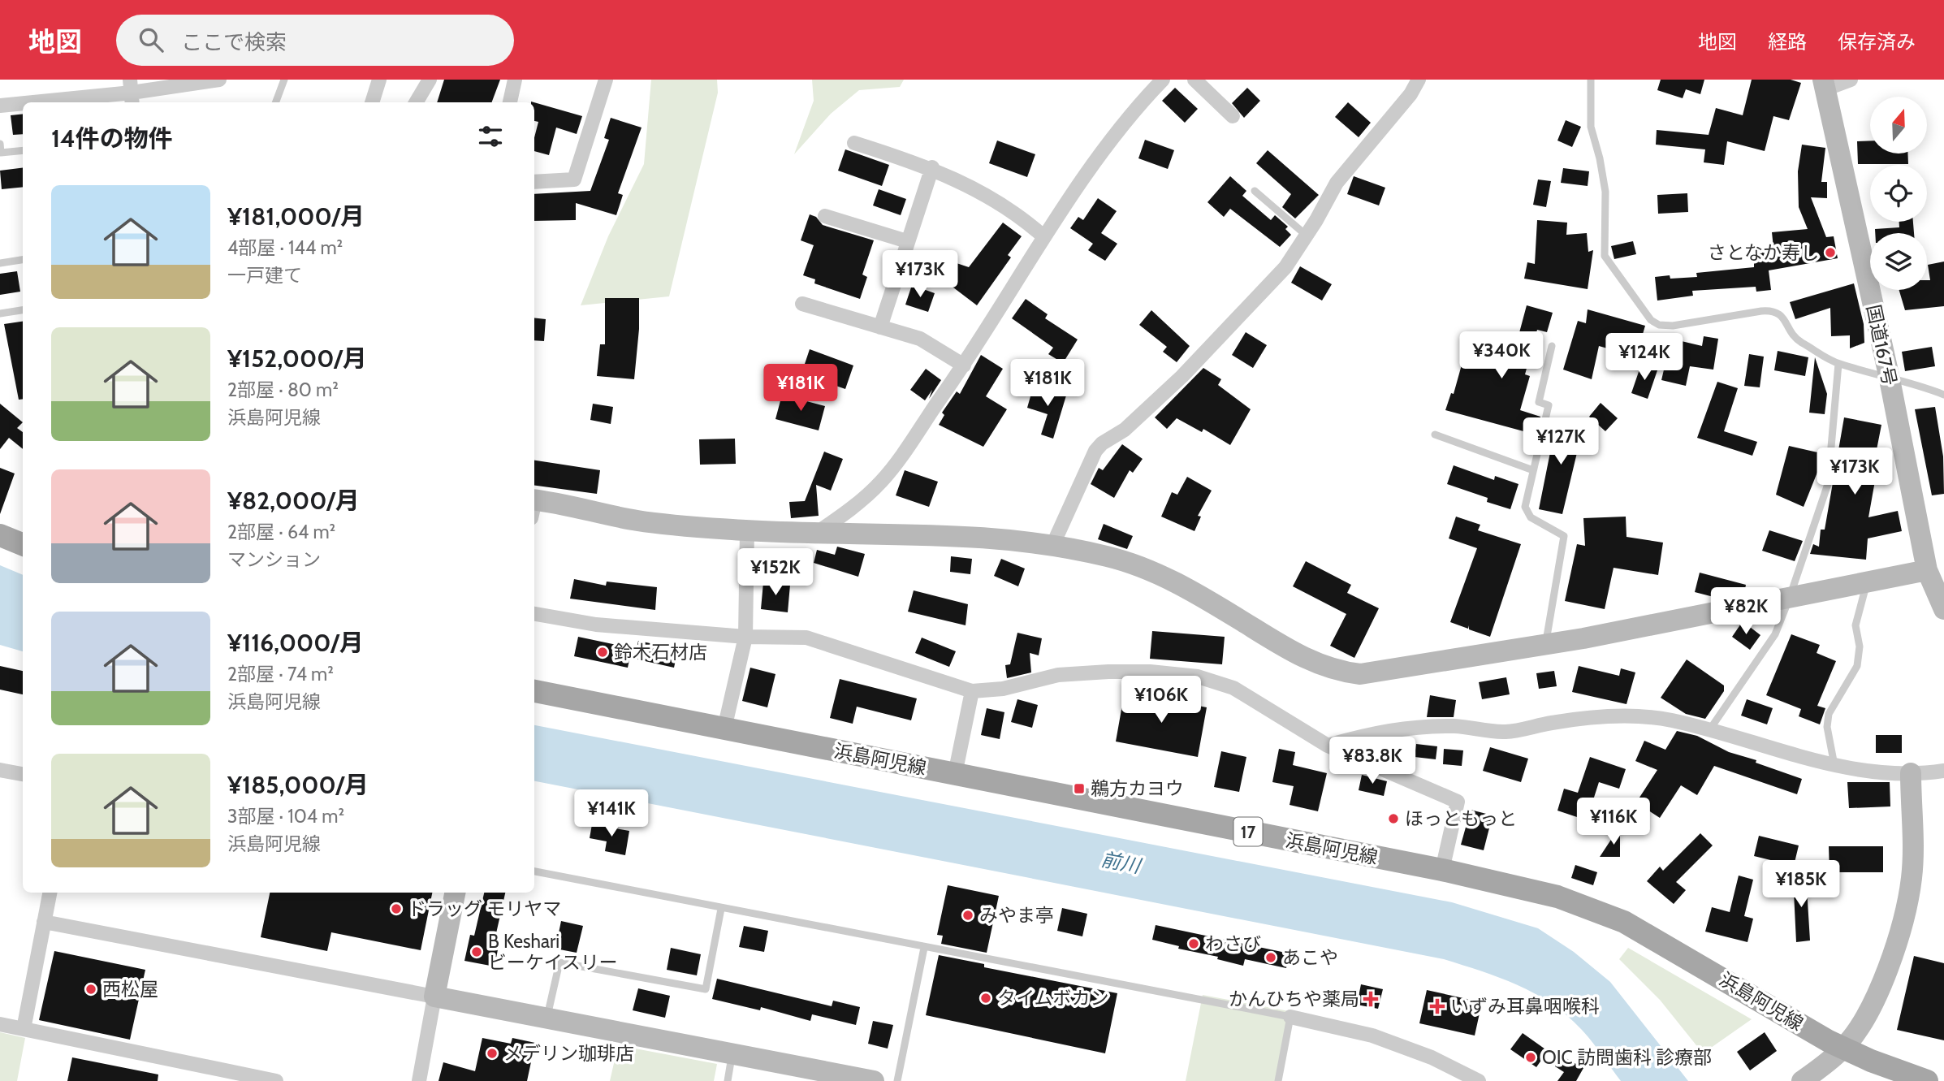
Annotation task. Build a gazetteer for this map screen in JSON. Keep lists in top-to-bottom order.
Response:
{
  "streets": {
    "main road": ["浜島阿児線", "17"],
    "street": ["国道167号"]
  },
  "water": ["前川"],
  "places": {
    "other": [
      "さとなか寿し",
      "鈴木石材店",
      "ほっともっと",
      "ドラッグ モリヤマ",
      "みやま亭",
      "わさび",
      "B Keshari ビーケイスリー",
      "あこや",
      "西松屋",
      "タイムボカン",
      "メデリン珈琲店",
      "OIC 訪問歯科 診療部"
    ],
    "transit": ["鵜方カヨウ"],
    "health": ["かんひちや薬局", "いずみ耳鼻咽喉科"]
  },
  "north": "top",
  "page": {
    "header": "地図",
    "search": "ここで検索",
    "nav": ["地図", "経路", "保存済み"],
    "heading": "14件の物件",
    "list": [
      {
        "name": "¥181,000/月",
        "note": "4部屋 · 144 m² · 一戸建て"
      },
      {
        "name": "¥152,000/月",
        "note": "2部屋 · 80 m² · 浜島阿児線"
      },
      {
        "name": "¥82,000/月",
        "note": "2部屋 · 64 m² · マンション"
      },
      {
        "name": "¥116,000/月",
        "note": "2部屋 · 74 m² · 浜島阿児線"
      },
      {
        "name": "¥185,000/月",
        "note": "3部屋 · 104 m² · 浜島阿児線"
      }
    ],
    "price": [
      "¥173K",
      "¥340K",
      "¥124K",
      "¥181K",
      "¥181K",
      "¥127K",
      "¥173K",
      "¥152K",
      "¥82K",
      "¥106K",
      "¥83.8K",
      "¥141K",
      "¥116K",
      "¥185K"
    ]
  }
}
